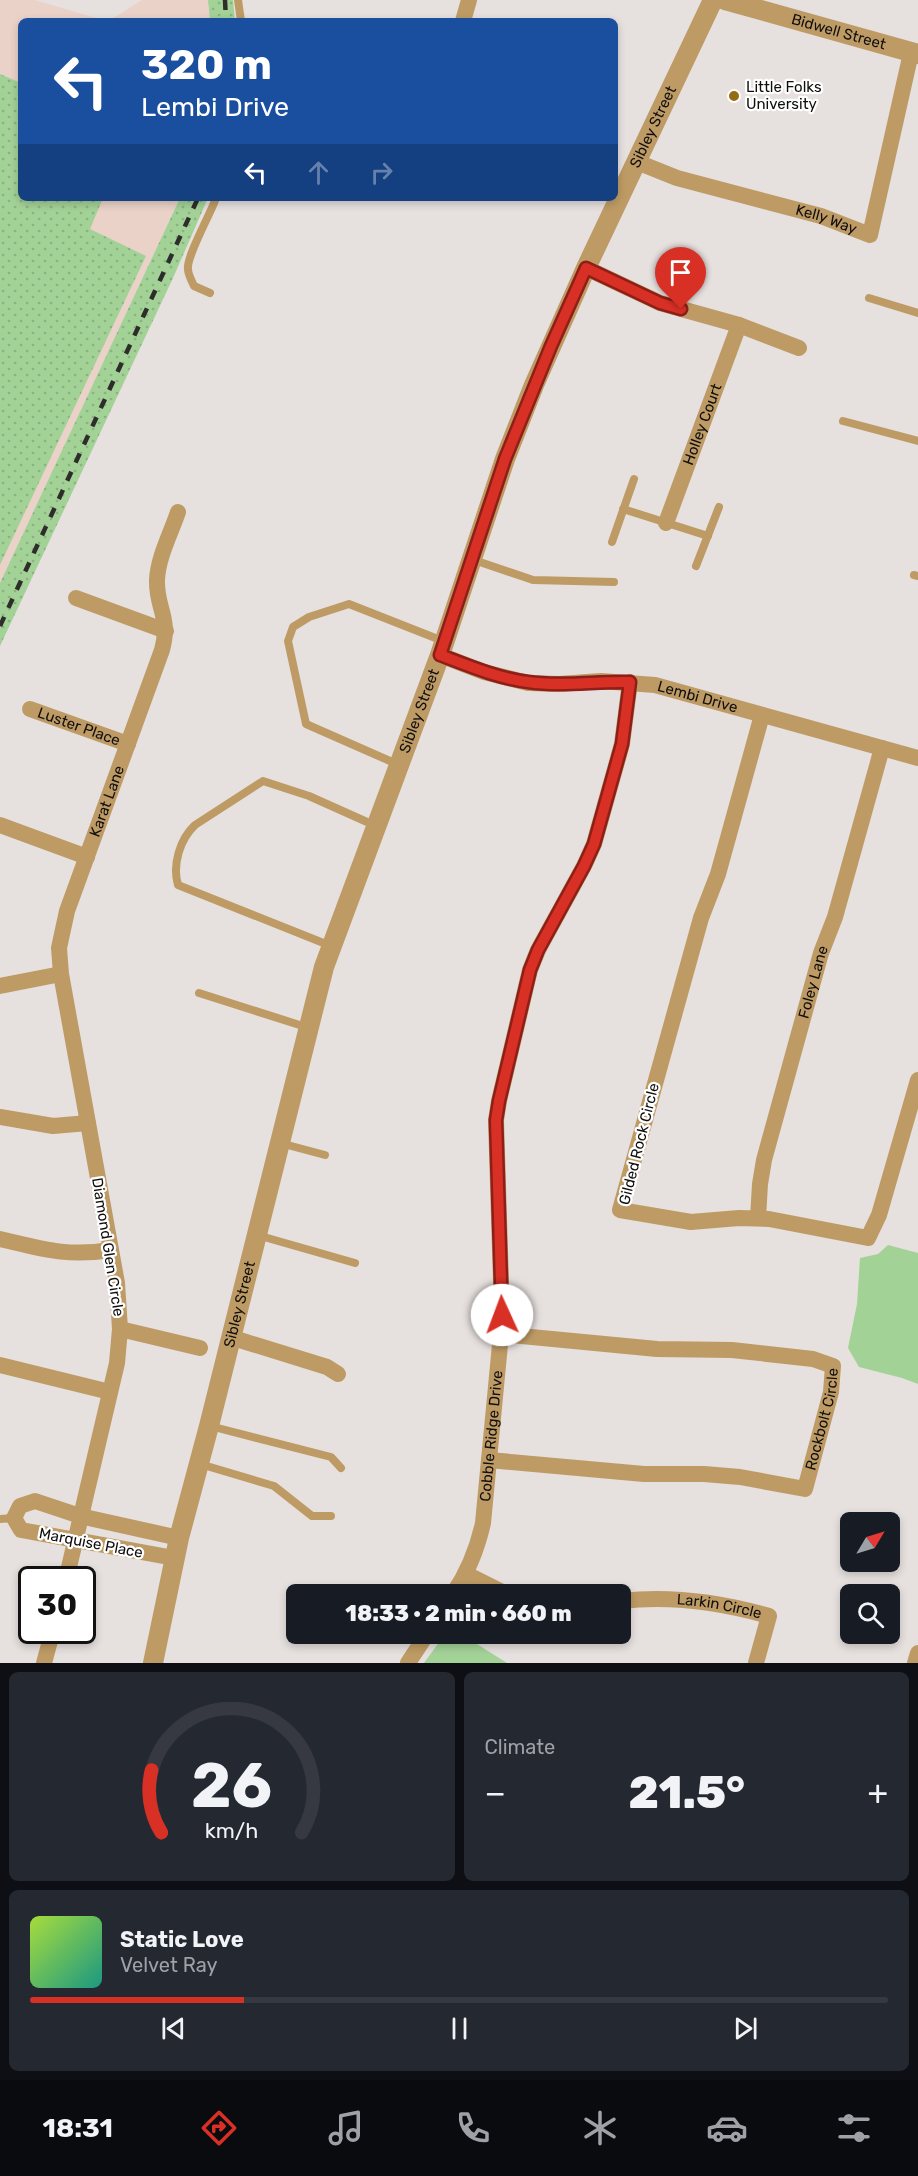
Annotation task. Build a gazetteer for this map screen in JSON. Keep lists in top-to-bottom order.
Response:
{
  "streets": {
    "street": [
      "Bidwell Street",
      "Sibley Street",
      "Kelly Way",
      "Holley Court",
      "Lembi Drive",
      "Luster Place",
      "Karat Lane",
      "Foley Lane",
      "Gilded Rock Circle",
      "Diamond Glen Circle",
      "Rockbolt Circle",
      "Cobble Ridge Drive",
      "Marquise Place",
      "Larkin Circle"
    ]
  },
  "crossings": [
    ["Bidwell Street", "Kelly Way"],
    ["Sibley Street", "Kelly Way"],
    ["Sibley Street", "Lembi Drive"],
    ["Sibley Street", "Marquise Place"],
    ["Lembi Drive", "Foley Lane"],
    ["Lembi Drive", "Gilded Rock Circle"],
    ["Lembi Drive", "Cobble Ridge Drive"],
    ["Luster Place", "Karat Lane"],
    ["Karat Lane", "Diamond Glen Circle"],
    ["Foley Lane", "Gilded Rock Circle"],
    ["Diamond Glen Circle", "Marquise Place"],
    ["Rockbolt Circle", "Cobble Ridge Drive"]
  ],
  "places": ["Little Folks University"],
  "north": "top right",
  "page": {
    "turn": ["320 m", "Lembi Drive"],
    "limit": "30",
    "trip": "18:33 · 2 min · 660 m",
    "tile": "Climate",
    "heat": ["−", "21.5°", "+"],
    "song": ["Static Love", "Velvet Ray"],
    "tabs": "18:31",
    "gauge": ["26", "km/h"]
  }
}
